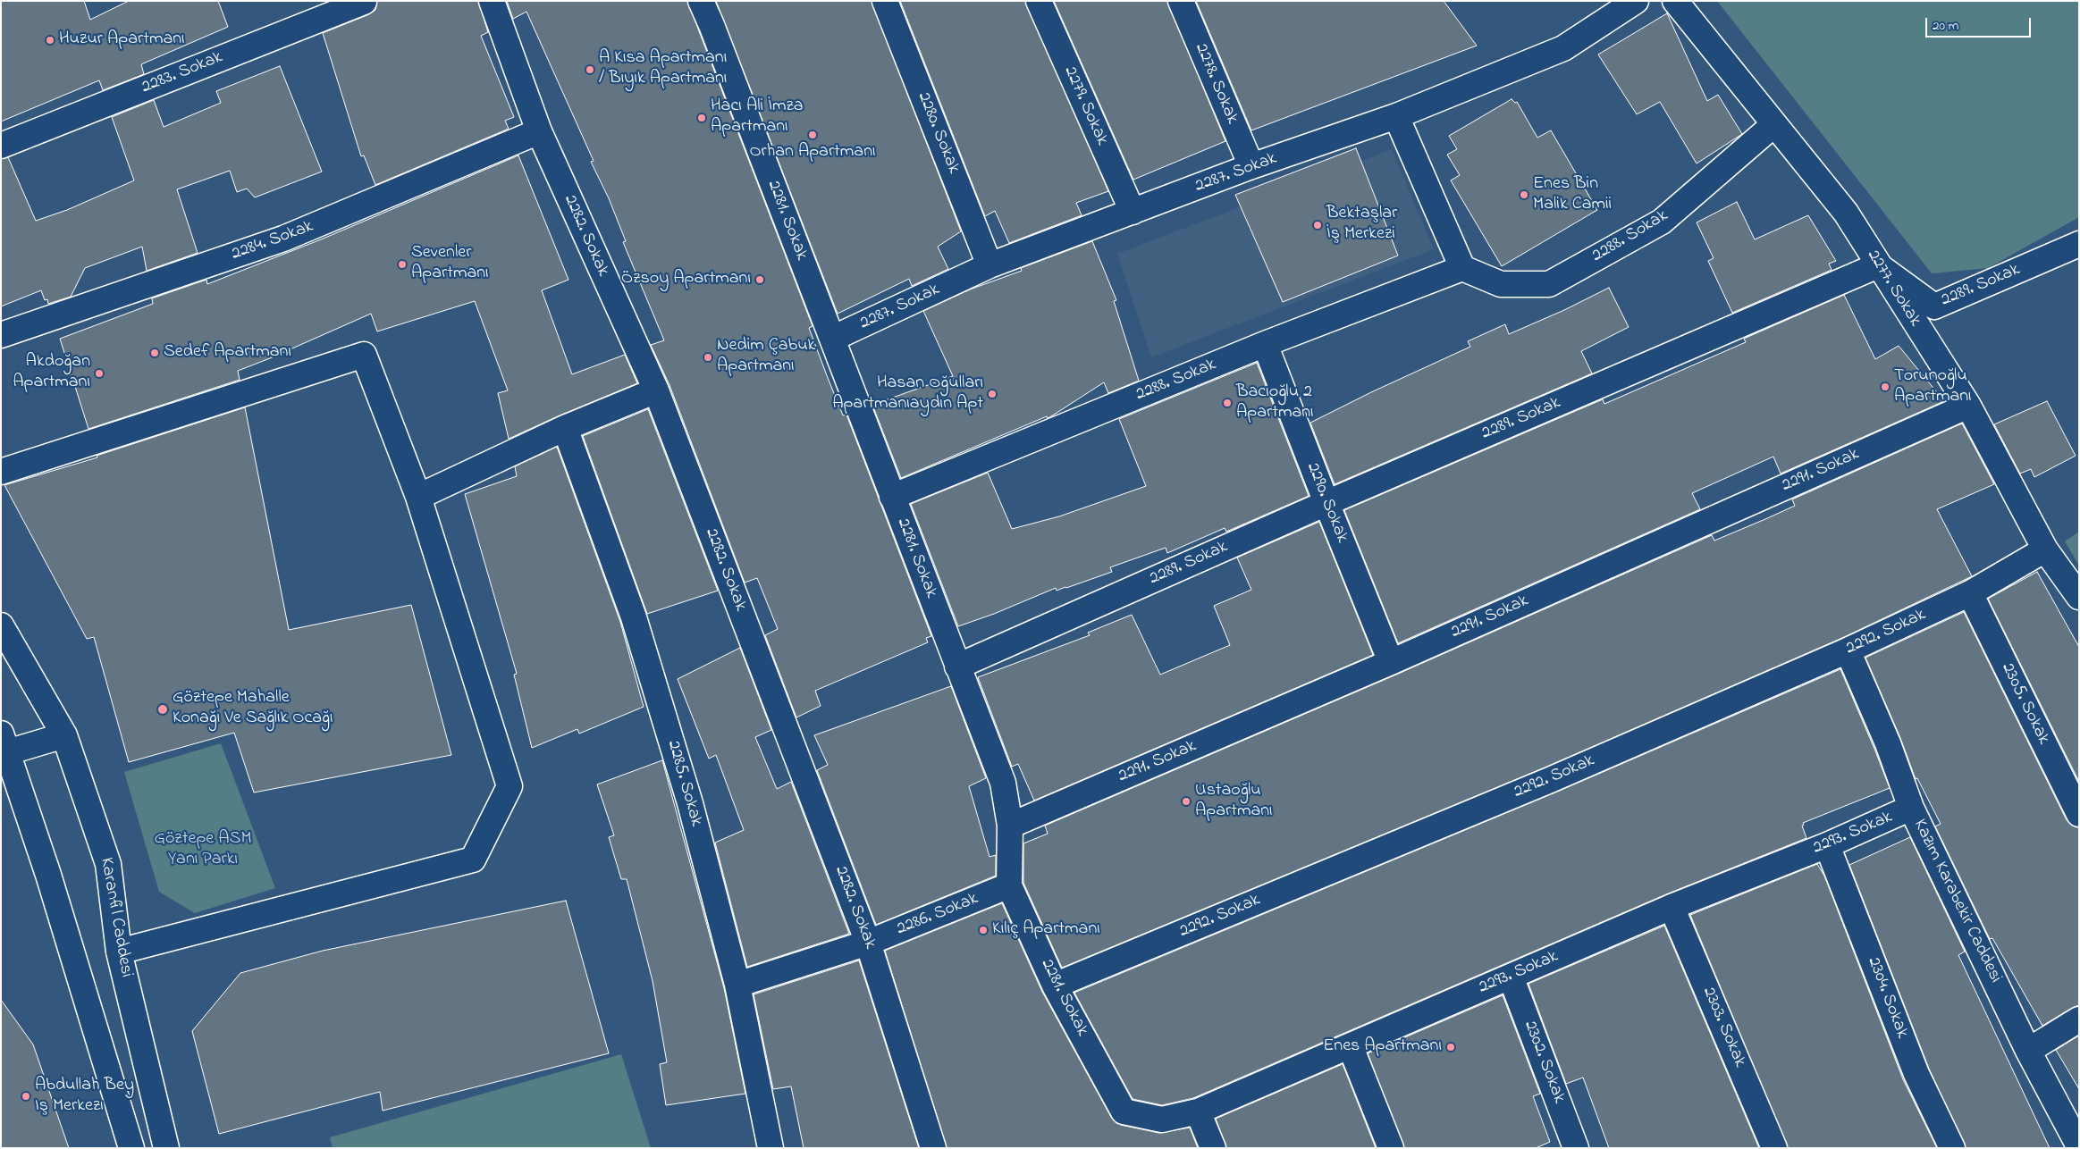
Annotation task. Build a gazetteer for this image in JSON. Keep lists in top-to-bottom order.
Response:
{
  "streets": {
    "street": [
      "2283. Sokak",
      "2278. Sokak",
      "2279. Sokak",
      "2280. Sokak",
      "2287. Sokak",
      "2281. Sokak",
      "2282. Sokak",
      "2288. Sokak",
      "2284. Sokak",
      "2289. Sokak",
      "2277. Sokak",
      "2291. Sokak",
      "2290. Sokak",
      "2292. Sokak",
      "2305. Sokak",
      "2285. Sokak",
      "2293. Sokak",
      "Kazım Karabekir Caddesi",
      "2286. Sokak",
      "Karanfil Caddesi",
      "2304. Sokak",
      "2303. Sokak",
      "2302. Sokak"
    ]
  },
  "crossings": [
    ["2278. Sokak", "2287. Sokak"],
    ["2279. Sokak", "2287. Sokak"],
    ["2280. Sokak", "2287. Sokak"],
    ["2287. Sokak", "2281. Sokak"],
    ["2281. Sokak", "2288. Sokak"],
    ["2281. Sokak", "2289. Sokak"],
    ["2281. Sokak", "2291. Sokak"],
    ["2281. Sokak", "2292. Sokak"],
    ["2281. Sokak", "2293. Sokak"],
    ["2281. Sokak", "2286. Sokak"],
    ["2282. Sokak", "2284. Sokak"],
    ["2282. Sokak", "2286. Sokak"],
    ["2288. Sokak", "2277. Sokak"],
    ["2288. Sokak", "2290. Sokak"],
    ["2289. Sokak", "2277. Sokak"],
    ["2289. Sokak", "2290. Sokak"],
    ["2277. Sokak", "2291. Sokak"],
    ["2277. Sokak", "2292. Sokak"],
    ["2291. Sokak", "2290. Sokak"],
    ["2292. Sokak", "2305. Sokak"],
    ["2292. Sokak", "Kazım Karabekir Caddesi"],
    ["2285. Sokak", "2286. Sokak"],
    ["2293. Sokak", "Kazım Karabekir Caddesi"],
    ["2293. Sokak", "2304. Sokak"],
    ["2293. Sokak", "2303. Sokak"],
    ["2293. Sokak", "2302. Sokak"]
  ],
  "parks": ["Göztepe ASM Yanı Parkı"],
  "places": [
    "Huzur Apartmanı",
    "A Kısa Apartmanı / Bıyık Apartmanı",
    "Hacı Ali İmza Apartmanı",
    "Orhan Apartmanı",
    "Enes Bin Malik Camii",
    "Bektaşlar İş Merkezi",
    "Sevenler Apartmanı",
    "Özsoy Apartmanı",
    "Sedef Apartmanı",
    "Nedim Çabuk Apartmanı",
    "Akdoğan Apartmanı",
    "Torunoğlu Apartmanı",
    "Hasan Oğulları Apartmanıaydın Apt",
    "Bacıoğlu 2 Apartmanı",
    "Göztepe Mahalle Konağı Ve Sağlık Ocağı",
    "Ustaoğlu Apartmanı",
    "Kılıç Apartmanı",
    "Enes Apartmanı",
    "Abdullah Bey Iş Merkezı"
  ],
  "scale_bar": "20 m"
}
